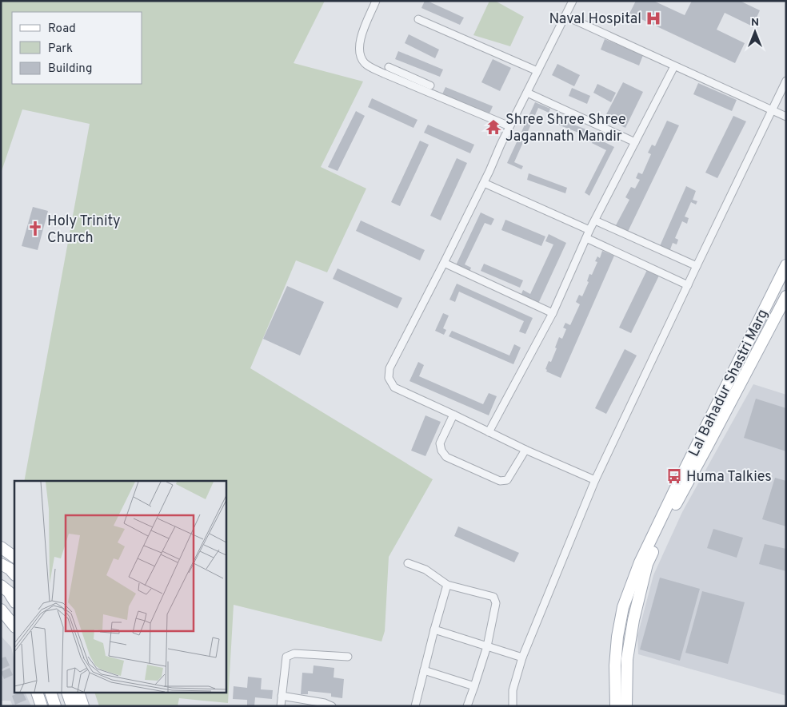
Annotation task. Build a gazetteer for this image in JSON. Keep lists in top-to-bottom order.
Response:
{
  "streets": {
    "main road": ["Lal Bahadur Shastri Marg"]
  },
  "places": {
    "hospital": ["Naval Hospital"],
    "temple": ["Shree Shree Shree Jagannath Mandir"],
    "church": ["Holy Trinity Church"],
    "bus stop": ["Huma Talkies"]
  },
  "legend": ["Road", "Park", "Building"],
  "north": "top"
}
